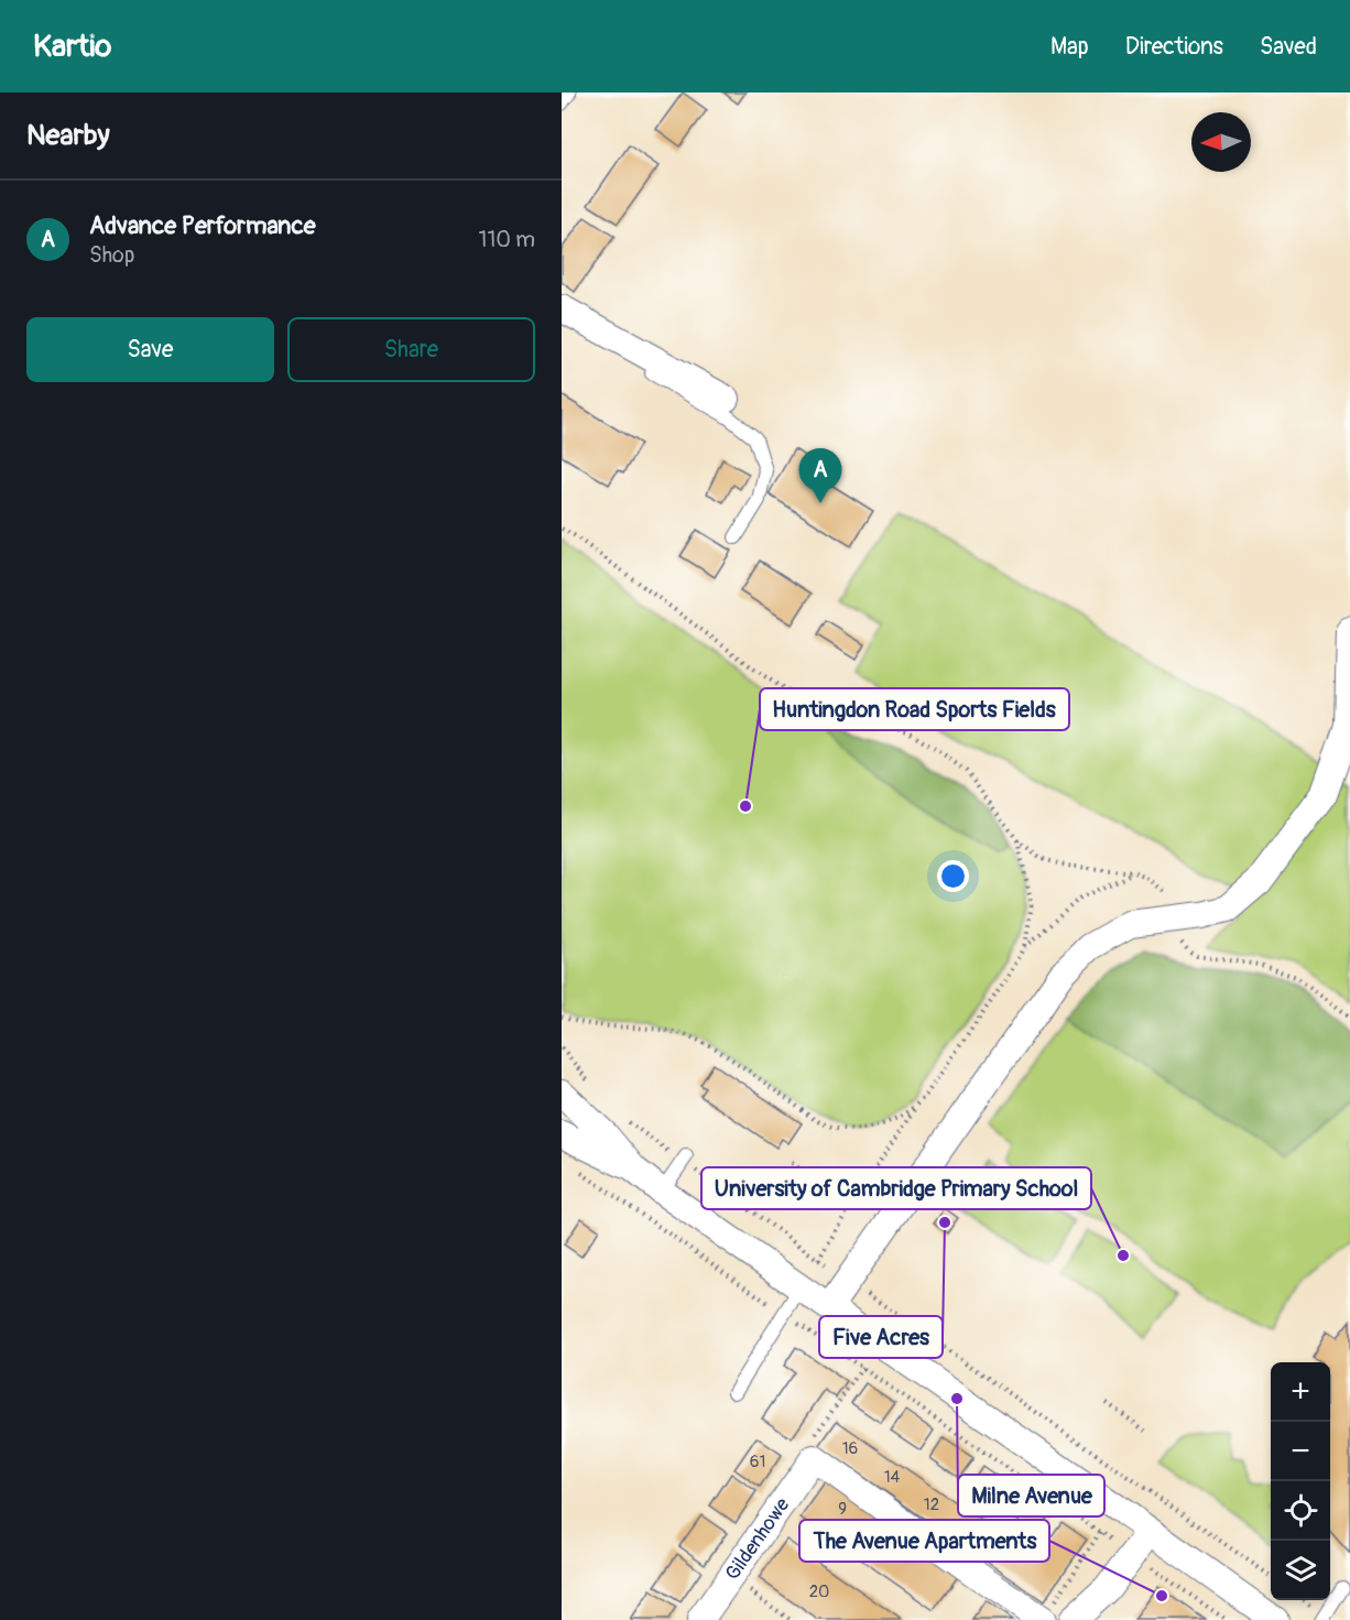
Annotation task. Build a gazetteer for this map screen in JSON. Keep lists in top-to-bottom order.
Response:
{
  "streets": {
    "street": ["Gildenhowe"]
  },
  "places": [
    "Huntingdon Road Sports Fields",
    "Five Acres",
    "University of Cambridge Primary School",
    "Milne Avenue",
    "The Avenue Apartments"
  ],
  "house_numbers": [
    "16",
    "61",
    "14",
    "12",
    "9",
    "20"
  ],
  "north": "left",
  "page": {
    "header": "Kartio",
    "nav": ["Map", "Directions", "Saved"],
    "heading": "Nearby",
    "list": [
      {
        "mark": "A",
        "name": "Advance Performance",
        "note": "Shop",
        "value": "110 m"
      }
    ],
    "buttons": ["Save", "Share"],
    "pins": "A",
    "map_buttons": ["+", "−"]
  }
}
